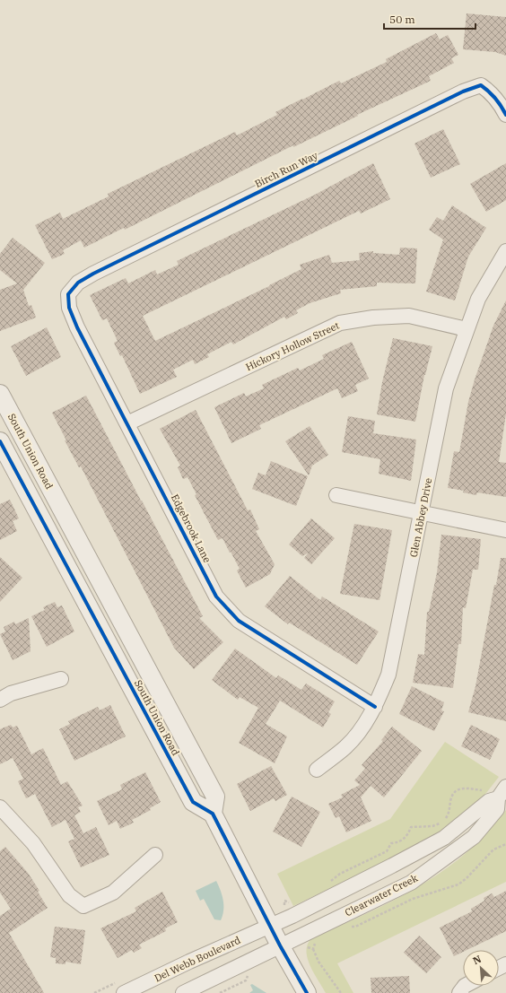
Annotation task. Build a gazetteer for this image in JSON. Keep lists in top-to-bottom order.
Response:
{
  "streets": {
    "street": [
      "Birch Run Way",
      "Hickory Hollow Street",
      "South Union Road",
      "Glen Abbey Drive",
      "Edgebrook Lane",
      "Clearwater Creek",
      "Del Webb Boulevard"
    ]
  },
  "crossings": [
    ["Birch Run Way", "Edgebrook Lane"],
    ["Hickory Hollow Street", "Glen Abbey Drive"],
    ["Hickory Hollow Street", "Edgebrook Lane"],
    ["Glen Abbey Drive", "Edgebrook Lane"],
    ["Clearwater Creek", "Del Webb Boulevard"]
  ],
  "scale_bar": "50 m",
  "north": "top left"
}
